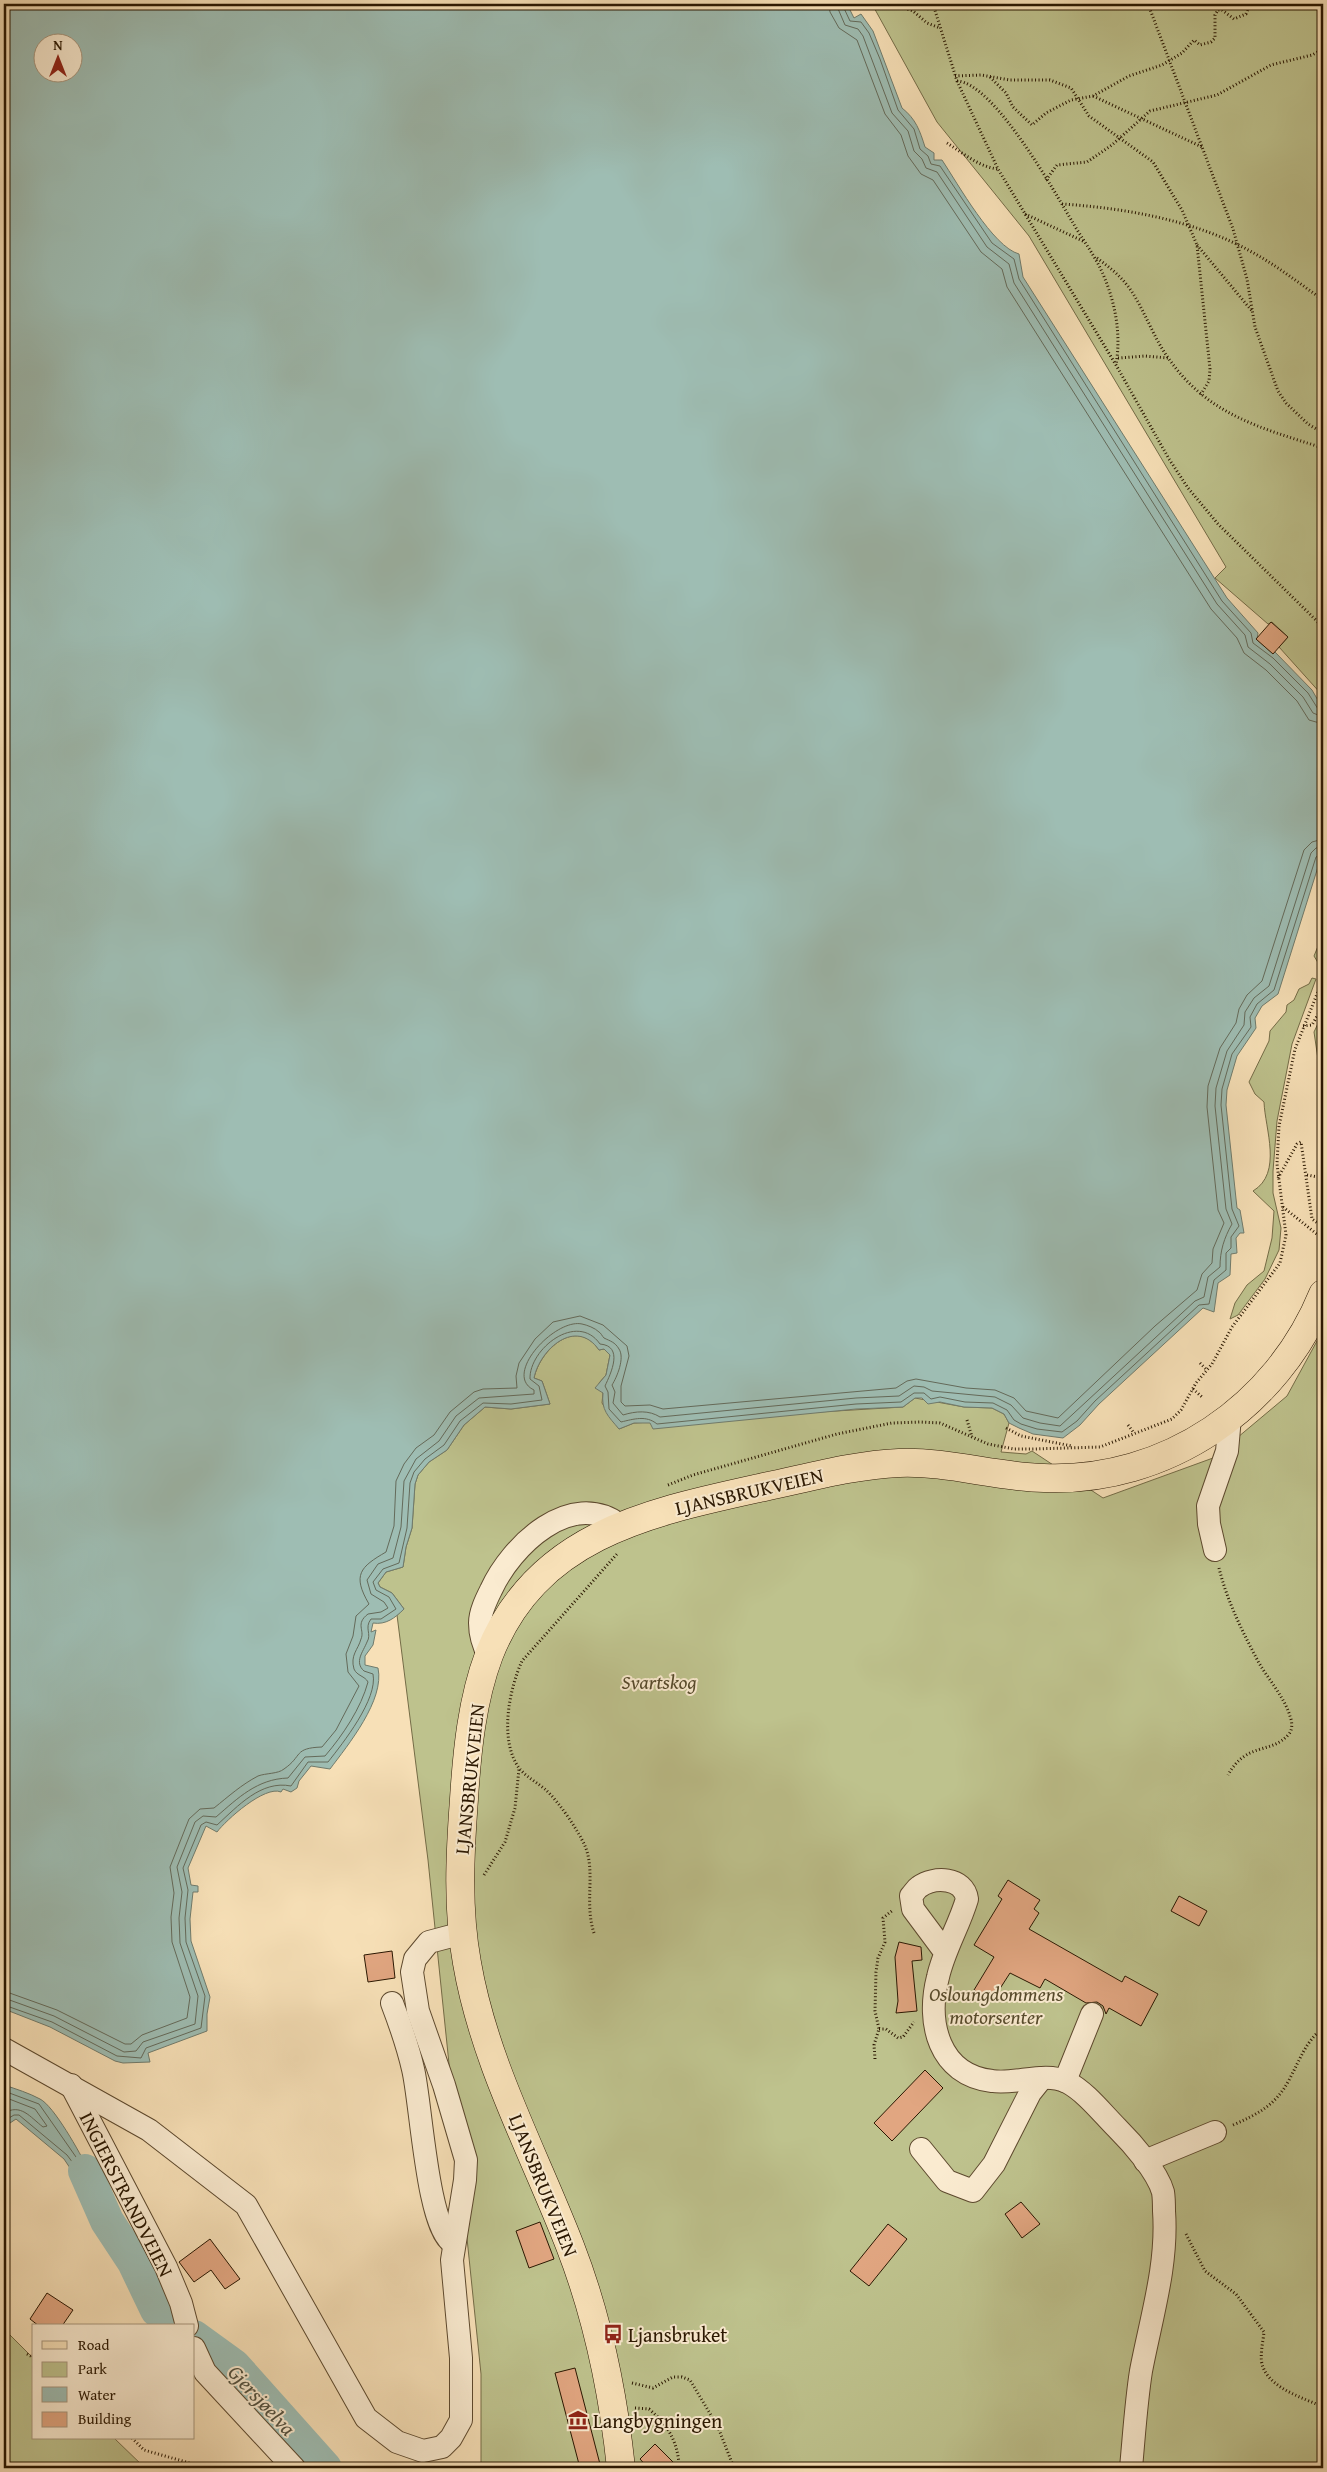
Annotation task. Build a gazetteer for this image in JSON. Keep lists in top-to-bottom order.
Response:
{
  "streets": {
    "main road": ["LJANSBRUKVEIEN"],
    "street": ["INGIERSTRANDVEIEN"]
  },
  "water": ["Gjersjøelva"],
  "parks": ["Svartskog", "Osloungdommens motorsenter"],
  "places": {
    "bus stop": ["Ljansbruket"],
    "museum": ["Langbygningen"]
  },
  "legend": [
    "Road",
    "Park",
    "Water",
    "Building"
  ],
  "north": "top"
}
